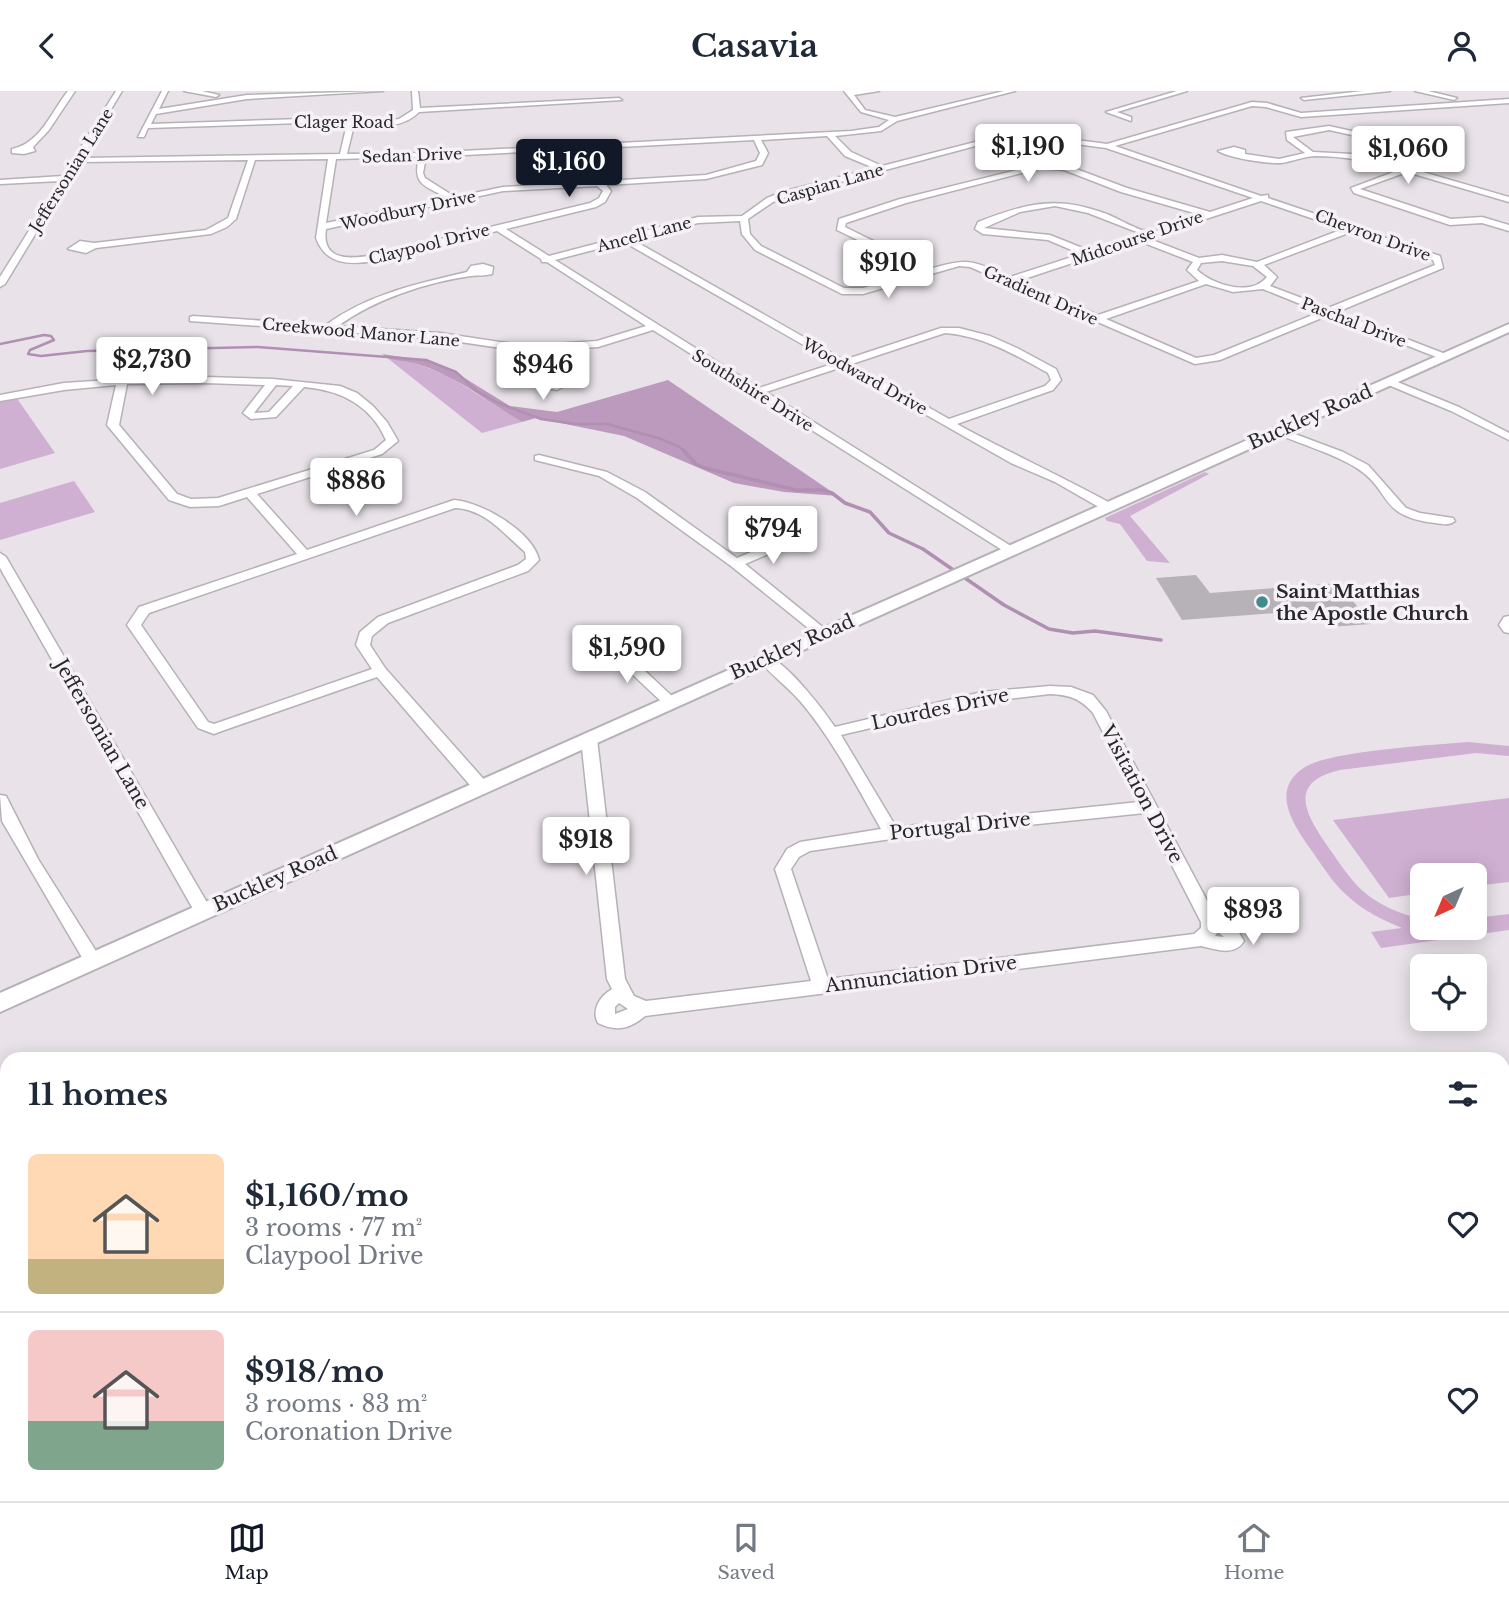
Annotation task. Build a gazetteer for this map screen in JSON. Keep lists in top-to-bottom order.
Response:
{
  "streets": {
    "street": [
      "Clager Road",
      "Sedan Drive",
      "Jeffersonian Lane",
      "Caspian Lane",
      "Woodbury Drive",
      "Ancell Lane",
      "Chevron Drive",
      "Midcourse Drive",
      "Claypool Drive",
      "Gradient Drive",
      "Paschal Drive",
      "Creekwood Manor Lane",
      "Woodward Drive",
      "Southshire Drive",
      "Buckley Road",
      "Lourdes Drive",
      "Visitation Drive",
      "Portugal Drive",
      "Annunciation Drive"
    ]
  },
  "crossings": [
    ["Sedan Drive", "Jeffersonian Lane"],
    ["Sedan Drive", "Woodbury Drive"],
    ["Jeffersonian Lane", "Buckley Road"],
    ["Caspian Lane", "Ancell Lane"],
    ["Caspian Lane", "Chevron Drive"],
    ["Caspian Lane", "Gradient Drive"],
    ["Woodbury Drive", "Claypool Drive"],
    ["Ancell Lane", "Gradient Drive"],
    ["Ancell Lane", "Woodward Drive"],
    ["Ancell Lane", "Southshire Drive"],
    ["Chevron Drive", "Midcourse Drive"],
    ["Chevron Drive", "Gradient Drive"],
    ["Chevron Drive", "Paschal Drive"],
    ["Midcourse Drive", "Gradient Drive"],
    ["Claypool Drive", "Southshire Drive"],
    ["Paschal Drive", "Buckley Road"],
    ["Creekwood Manor Lane", "Southshire Drive"],
    ["Woodward Drive", "Buckley Road"],
    ["Southshire Drive", "Buckley Road"],
    ["Buckley Road", "Annunciation Drive"],
    ["Lourdes Drive", "Visitation Drive"],
    ["Visitation Drive", "Portugal Drive"],
    ["Visitation Drive", "Annunciation Drive"],
    ["Portugal Drive", "Annunciation Drive"]
  ],
  "places": ["Saint Matthias the Apostle Church"],
  "north": "bottom left",
  "page": {
    "header": "Casavia",
    "price": [
      "$1,190",
      "$1,060",
      "$1,160",
      "$910",
      "$2,730",
      "$946",
      "$886",
      "$794",
      "$1,590",
      "$918",
      "$893"
    ],
    "heading": "11 homes",
    "list": [
      {
        "name": "$1,160/mo",
        "note": "3 rooms · 77 m² · Claypool Drive"
      },
      {
        "name": "$918/mo",
        "note": "3 rooms · 83 m² · Coronation Drive"
      }
    ],
    "tabs": ["Map", "Saved", "Home"]
  }
}
